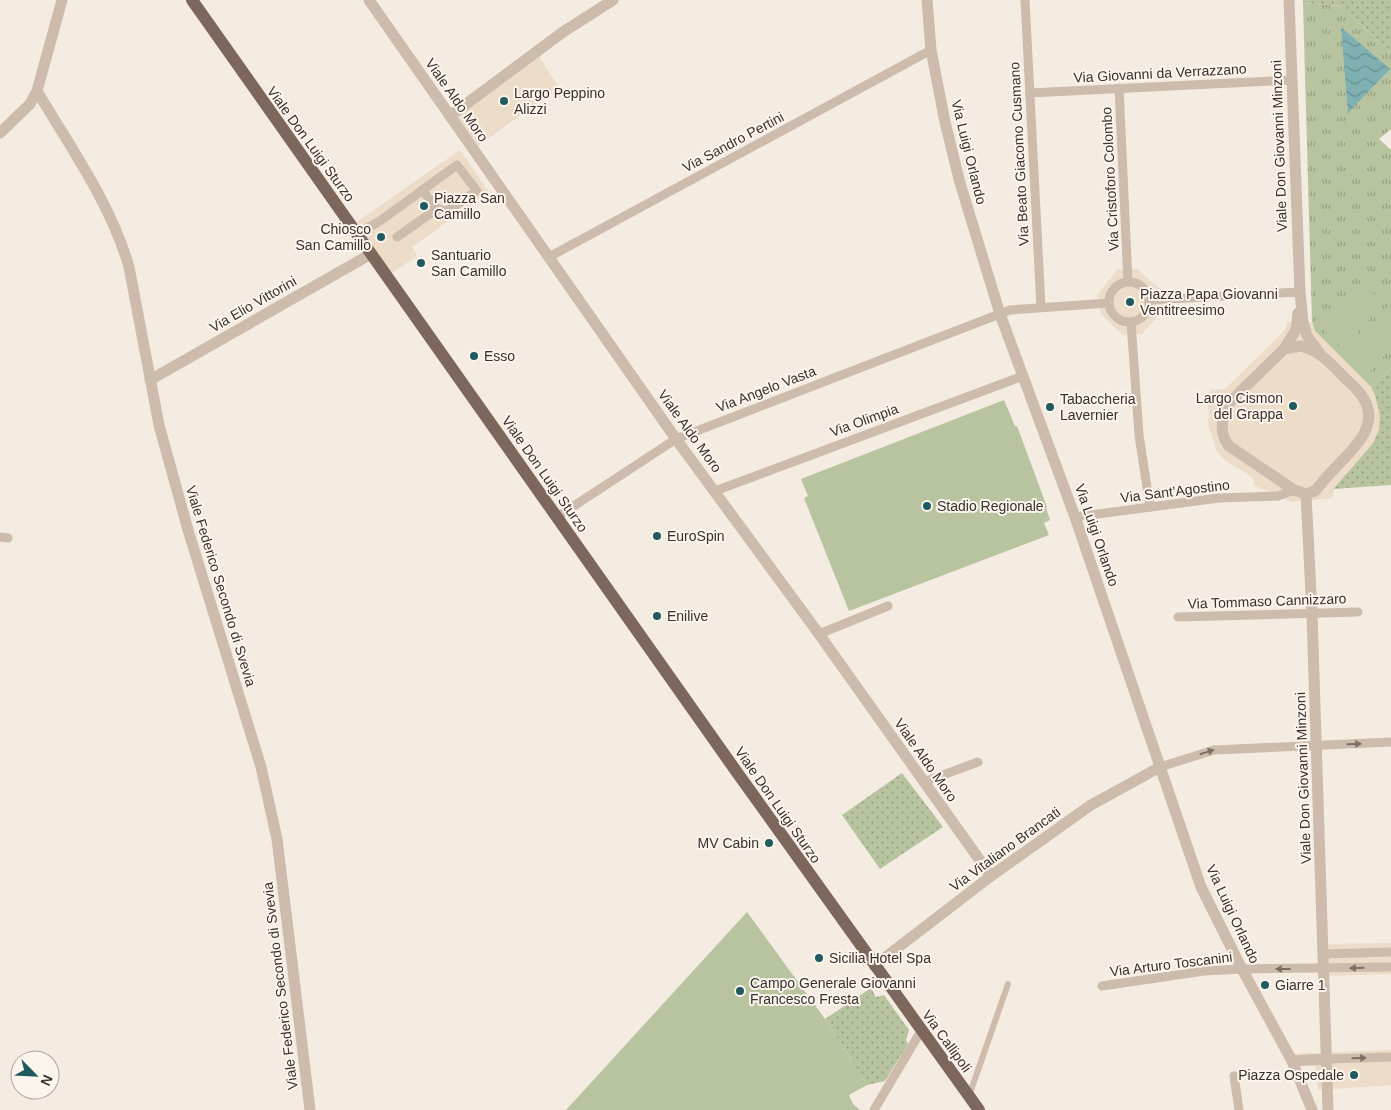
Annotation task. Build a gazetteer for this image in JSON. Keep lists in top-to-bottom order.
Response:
{
  "streets": {
    "main road": ["Viale Don Luigi Sturzo", "Via Callipoli"],
    "street": [
      "Via Giovanni da Verrazzano",
      "Viale Aldo Moro",
      "Via Sandro Pertini",
      "Viale Don Giovanni Minzoni",
      "Via Luigi Orlando",
      "Via Beato Giacomo Cusmano",
      "Via Cristoforo Colombo",
      "Via Elio Vittorini",
      "Via Angelo Vasta",
      "Via Olimpia",
      "Via Sant'Agostino",
      "Viale Federico Secondo di Svevia",
      "Via Tommaso Cannizzaro",
      "Via Vitaliano Brancati",
      "Via Arturo Toscanini"
    ]
  },
  "crossings": [
    ["Via Giovanni da Verrazzano", "Viale Don Giovanni Minzoni"],
    ["Via Giovanni da Verrazzano", "Via Beato Giacomo Cusmano"],
    ["Via Giovanni da Verrazzano", "Via Cristoforo Colombo"],
    ["Viale Aldo Moro", "Via Sandro Pertini"],
    ["Viale Aldo Moro", "Via Angelo Vasta"],
    ["Viale Aldo Moro", "Via Olimpia"],
    ["Viale Aldo Moro", "Via Vitaliano Brancati"],
    ["Via Sandro Pertini", "Via Luigi Orlando"],
    ["Viale Don Luigi Sturzo", "Via Elio Vittorini"],
    ["Viale Don Luigi Sturzo", "Via Angelo Vasta"],
    ["Viale Don Luigi Sturzo", "Via Vitaliano Brancati"],
    ["Viale Don Luigi Sturzo", "Via Callipoli"],
    ["Viale Don Giovanni Minzoni", "Via Sant'Agostino"],
    ["Viale Don Giovanni Minzoni", "Via Tommaso Cannizzaro"],
    ["Viale Don Giovanni Minzoni", "Via Arturo Toscanini"],
    ["Via Luigi Orlando", "Via Angelo Vasta"],
    ["Via Luigi Orlando", "Via Olimpia"],
    ["Via Luigi Orlando", "Via Sant'Agostino"],
    ["Via Luigi Orlando", "Via Vitaliano Brancati"],
    ["Via Luigi Orlando", "Via Arturo Toscanini"],
    ["Via Beato Giacomo Cusmano", "Via Angelo Vasta"],
    ["Via Cristoforo Colombo", "Via Angelo Vasta"],
    ["Via Elio Vittorini", "Viale Federico Secondo di Svevia"],
    ["Via Vitaliano Brancati", "Via Callipoli"]
  ],
  "places": [
    "Largo Peppino Alizzi",
    "Piazza San Camillo",
    "Chiosco San Camillo",
    "Santuario San Camillo",
    "Piazza Papa Giovanni Ventitreesimo",
    "Esso",
    "Largo Cismon del Grappa",
    "Tabaccheria Lavernier",
    "Stadio Regionale",
    "EuroSpin",
    "Enilive",
    "MV Cabin",
    "Sicilia Hotel Spa",
    "Giarre 1",
    "Campo Generale Giovanni Francesco Fresta",
    "Piazza Ospedale"
  ],
  "north": "bottom right"
}
